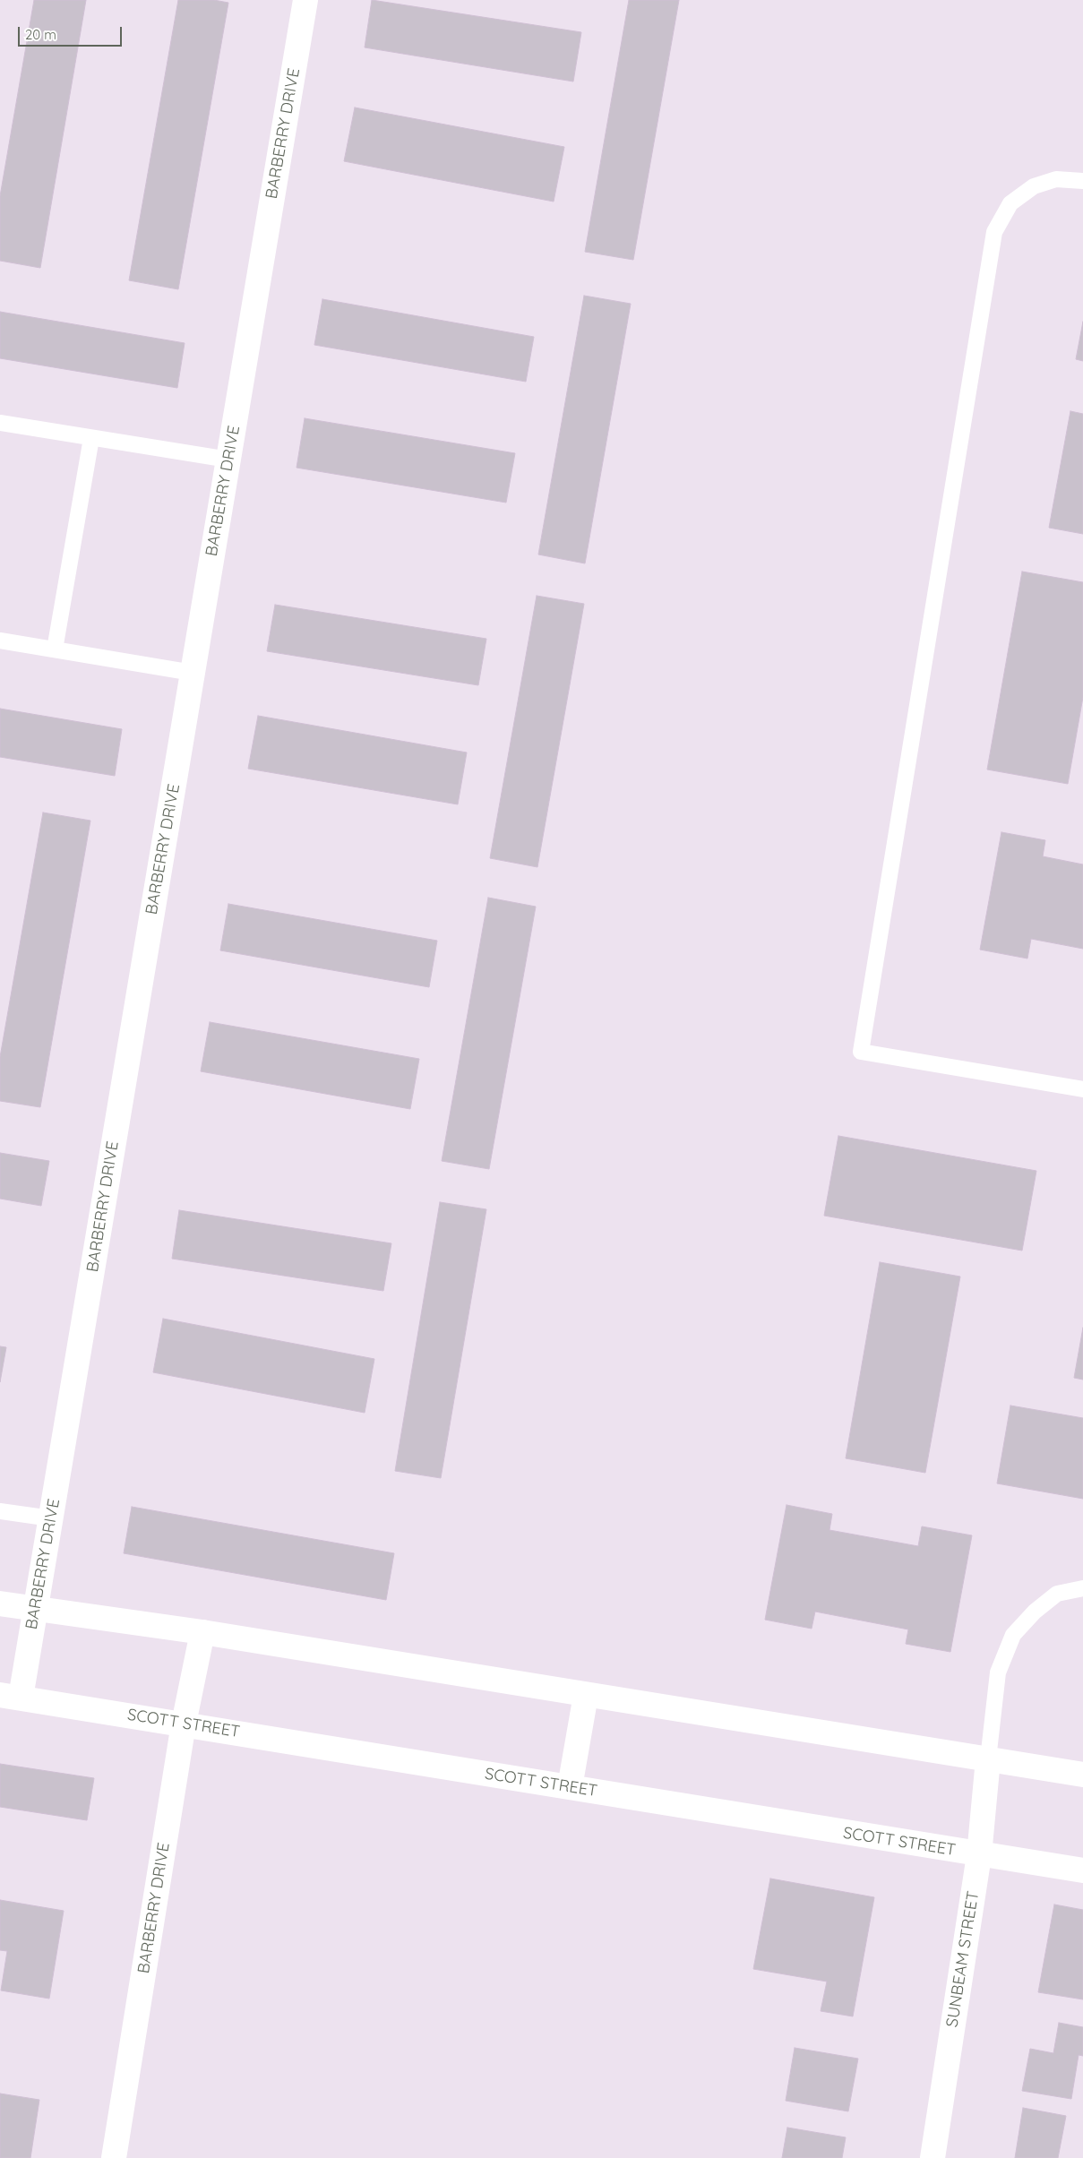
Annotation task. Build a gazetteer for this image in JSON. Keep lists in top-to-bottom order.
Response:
{
  "streets": {
    "street": ["BARBERRY DRIVE", "SCOTT STREET", "SUNBEAM STREET"]
  },
  "crossings": [
    ["BARBERRY DRIVE", "SCOTT STREET"],
    ["SCOTT STREET", "SUNBEAM STREET"]
  ],
  "scale_bar": "20 m"
}
